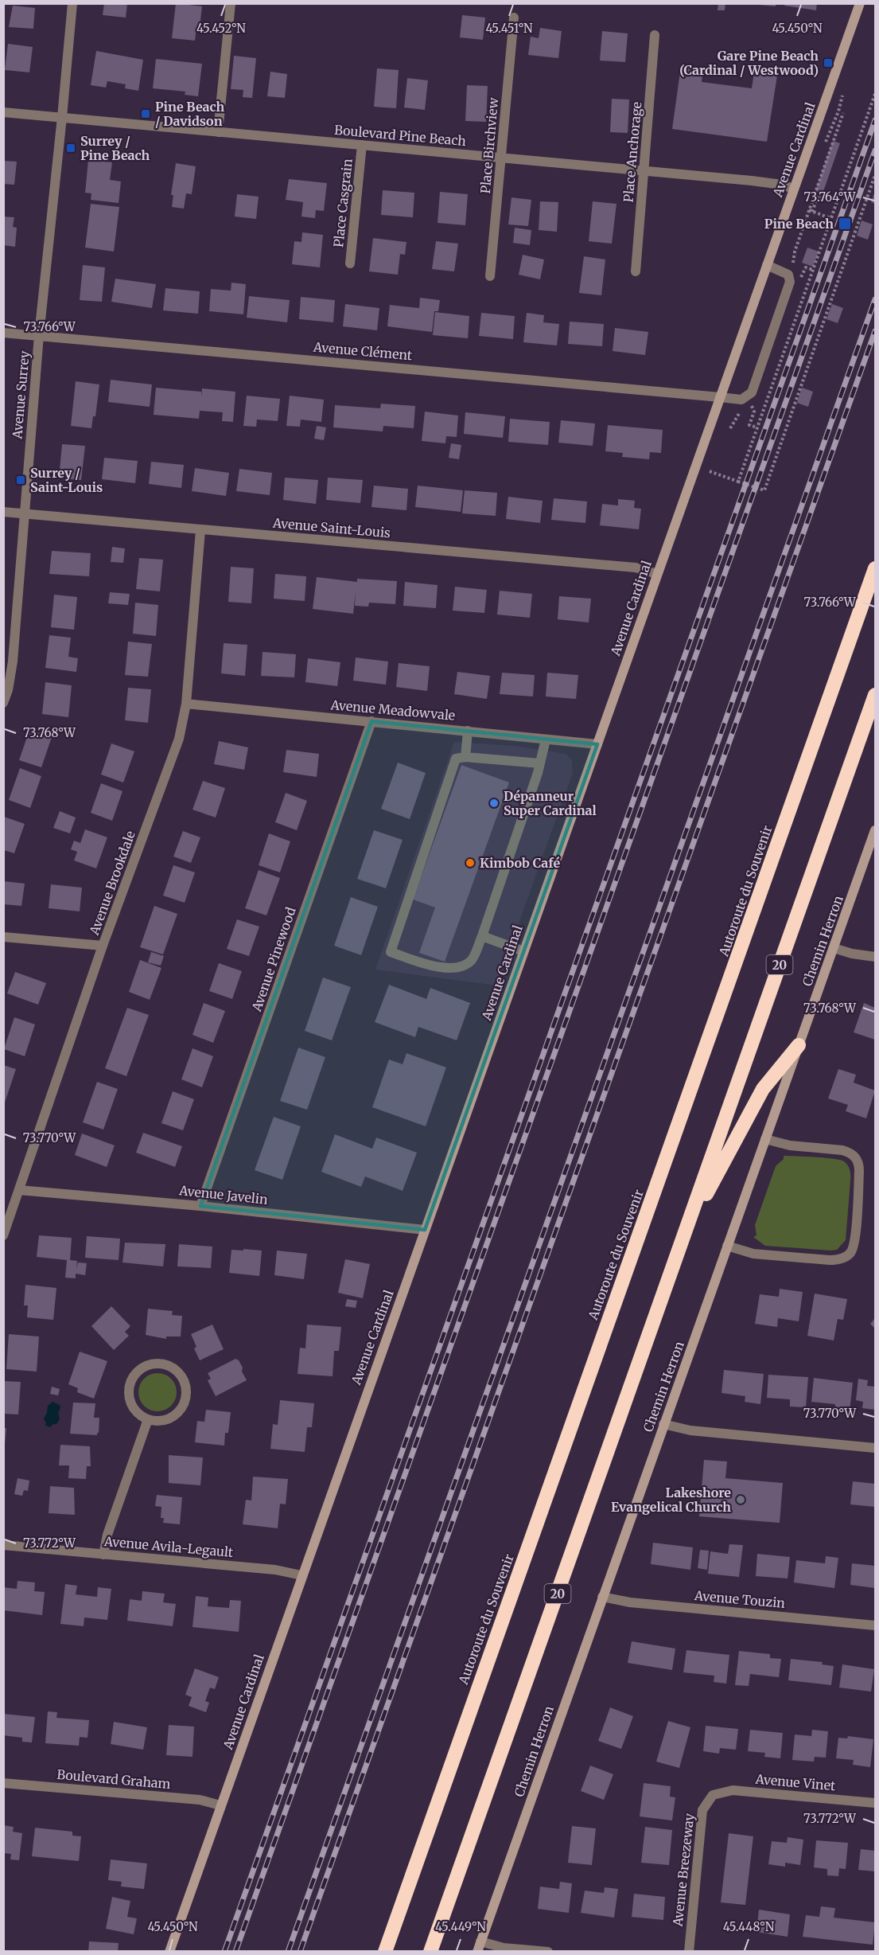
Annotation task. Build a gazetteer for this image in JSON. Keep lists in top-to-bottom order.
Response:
{
  "streets": {
    "highway": ["Autoroute du Souvenir", "20"],
    "main road": ["Avenue Cardinal", "Chemin Herron"],
    "street": [
      "Boulevard Pine Beach",
      "Place Birchview",
      "Place Anchorage",
      "Place Casgrain",
      "Avenue Clément",
      "Avenue Surrey",
      "Avenue Saint-Louis",
      "Avenue Meadowvale",
      "Avenue Brookdale",
      "Avenue Pinewood",
      "Avenue Javelin",
      "Avenue Avila-Legault",
      "Avenue Touzin",
      "Boulevard Graham",
      "Avenue Vinet",
      "Avenue Breezeway"
    ]
  },
  "crossings": [
    ["Boulevard Pine Beach", "Place Birchview"],
    ["Boulevard Pine Beach", "Avenue Cardinal"],
    ["Boulevard Pine Beach", "Place Anchorage"],
    ["Boulevard Pine Beach", "Place Casgrain"],
    ["Boulevard Pine Beach", "Avenue Surrey"],
    ["Avenue Cardinal", "Avenue Clément"],
    ["Avenue Cardinal", "Avenue Saint-Louis"],
    ["Avenue Cardinal", "Avenue Meadowvale"],
    ["Avenue Cardinal", "Avenue Javelin"],
    ["Avenue Cardinal", "Avenue Avila-Legault"],
    ["Avenue Cardinal", "Boulevard Graham"],
    ["Avenue Clément", "Avenue Surrey"],
    ["Avenue Surrey", "Avenue Saint-Louis"],
    ["Avenue Saint-Louis", "Avenue Brookdale"],
    ["Avenue Meadowvale", "Avenue Brookdale"],
    ["Avenue Meadowvale", "Avenue Pinewood"],
    ["Avenue Brookdale", "Avenue Javelin"],
    ["Chemin Herron", "Avenue Touzin"],
    ["Avenue Pinewood", "Avenue Javelin"],
    ["Avenue Vinet", "Avenue Breezeway"]
  ],
  "places": {
    "transit": [
      "Gare Pine Beach (Cardinal / Westwood)",
      "Pine Beach / Davidson",
      "Surrey / Pine Beach",
      "Pine Beach",
      "Surrey / Saint-Louis"
    ],
    "other": ["Dépanneur Super Cardinal", "Kimbob Café", "Lakeshore Evangelical Church"]
  },
  "coordinates": [
    "45.452°N",
    "45.451°N",
    "45.450°N",
    "73.764°W",
    "73.766°W",
    "73.768°W",
    "73.770°W",
    "73.772°W",
    "45.449°N",
    "45.448°N"
  ]
}
